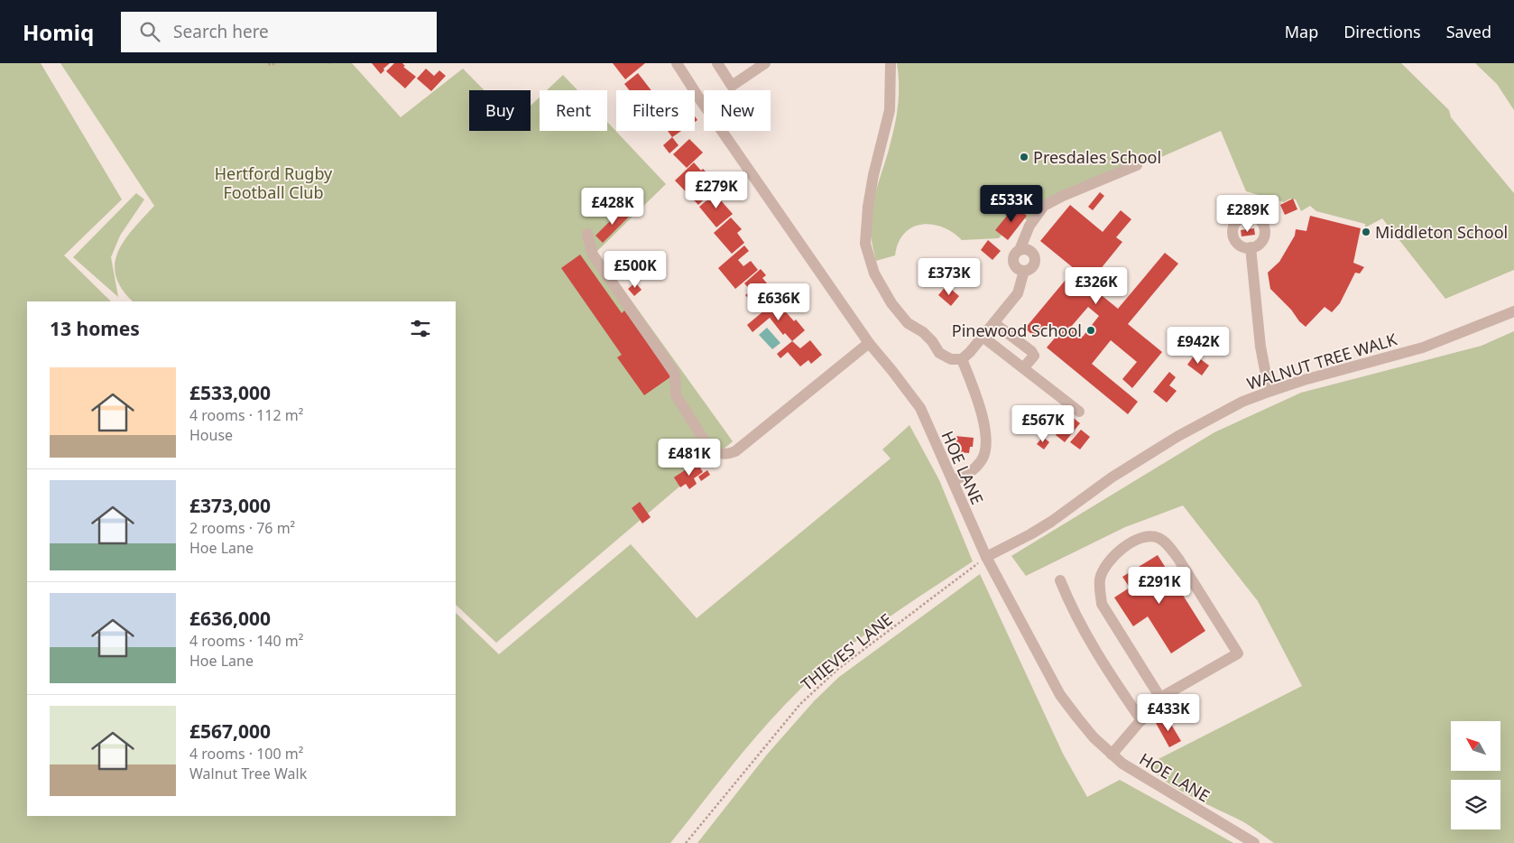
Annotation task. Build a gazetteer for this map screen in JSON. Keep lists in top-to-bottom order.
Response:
{
  "streets": {
    "street": ["WALNUT TREE WALK", "HOE LANE"],
    "path": ["THIEVES' LANE"]
  },
  "crossings": [
    ["WALNUT TREE WALK", "HOE LANE"],
    ["WALNUT TREE WALK", "THIEVES' LANE"],
    ["HOE LANE", "THIEVES' LANE"]
  ],
  "parks": ["Hertford Rugby Football Club"],
  "places": ["Presdales School", "Middleton School", "Pinewood School"],
  "north": "top left",
  "page": {
    "header": "Homiq",
    "search": "Search here",
    "nav": ["Map", "Directions", "Saved"],
    "chip": [
      "Buy",
      "Rent",
      "Filters",
      "New"
    ],
    "price": [
      "£279K",
      "£533K",
      "£428K",
      "£289K",
      "£500K",
      "£373K",
      "£326K",
      "£636K",
      "£942K",
      "£567K",
      "£481K",
      "£291K",
      "£433K"
    ],
    "heading": "13 homes",
    "list": [
      {
        "name": "£533,000",
        "note": "4 rooms · 112 m² · House"
      },
      {
        "name": "£373,000",
        "note": "2 rooms · 76 m² · Hoe Lane"
      },
      {
        "name": "£636,000",
        "note": "4 rooms · 140 m² · Hoe Lane"
      },
      {
        "name": "£567,000",
        "note": "4 rooms · 100 m² · Walnut Tree Walk"
      }
    ]
  }
}
